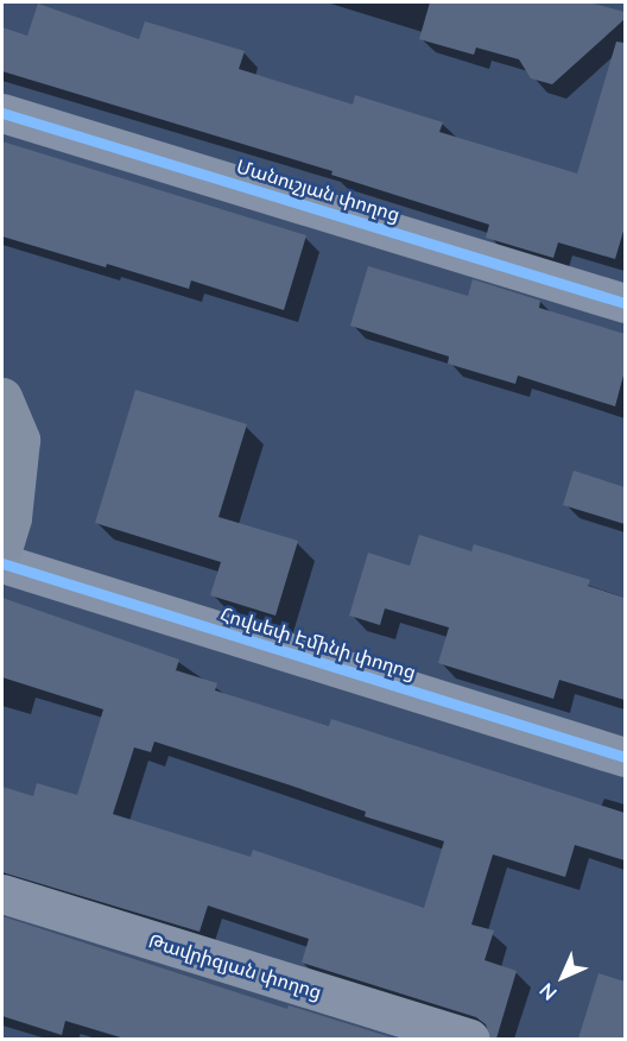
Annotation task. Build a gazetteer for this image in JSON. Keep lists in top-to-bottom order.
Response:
{
  "streets": {
    "street": ["Մանուշյան փողոց", "Հովսեփ Էմինի փողոց", "Թավրիզյան փողոց"]
  },
  "north": "bottom left"
}
